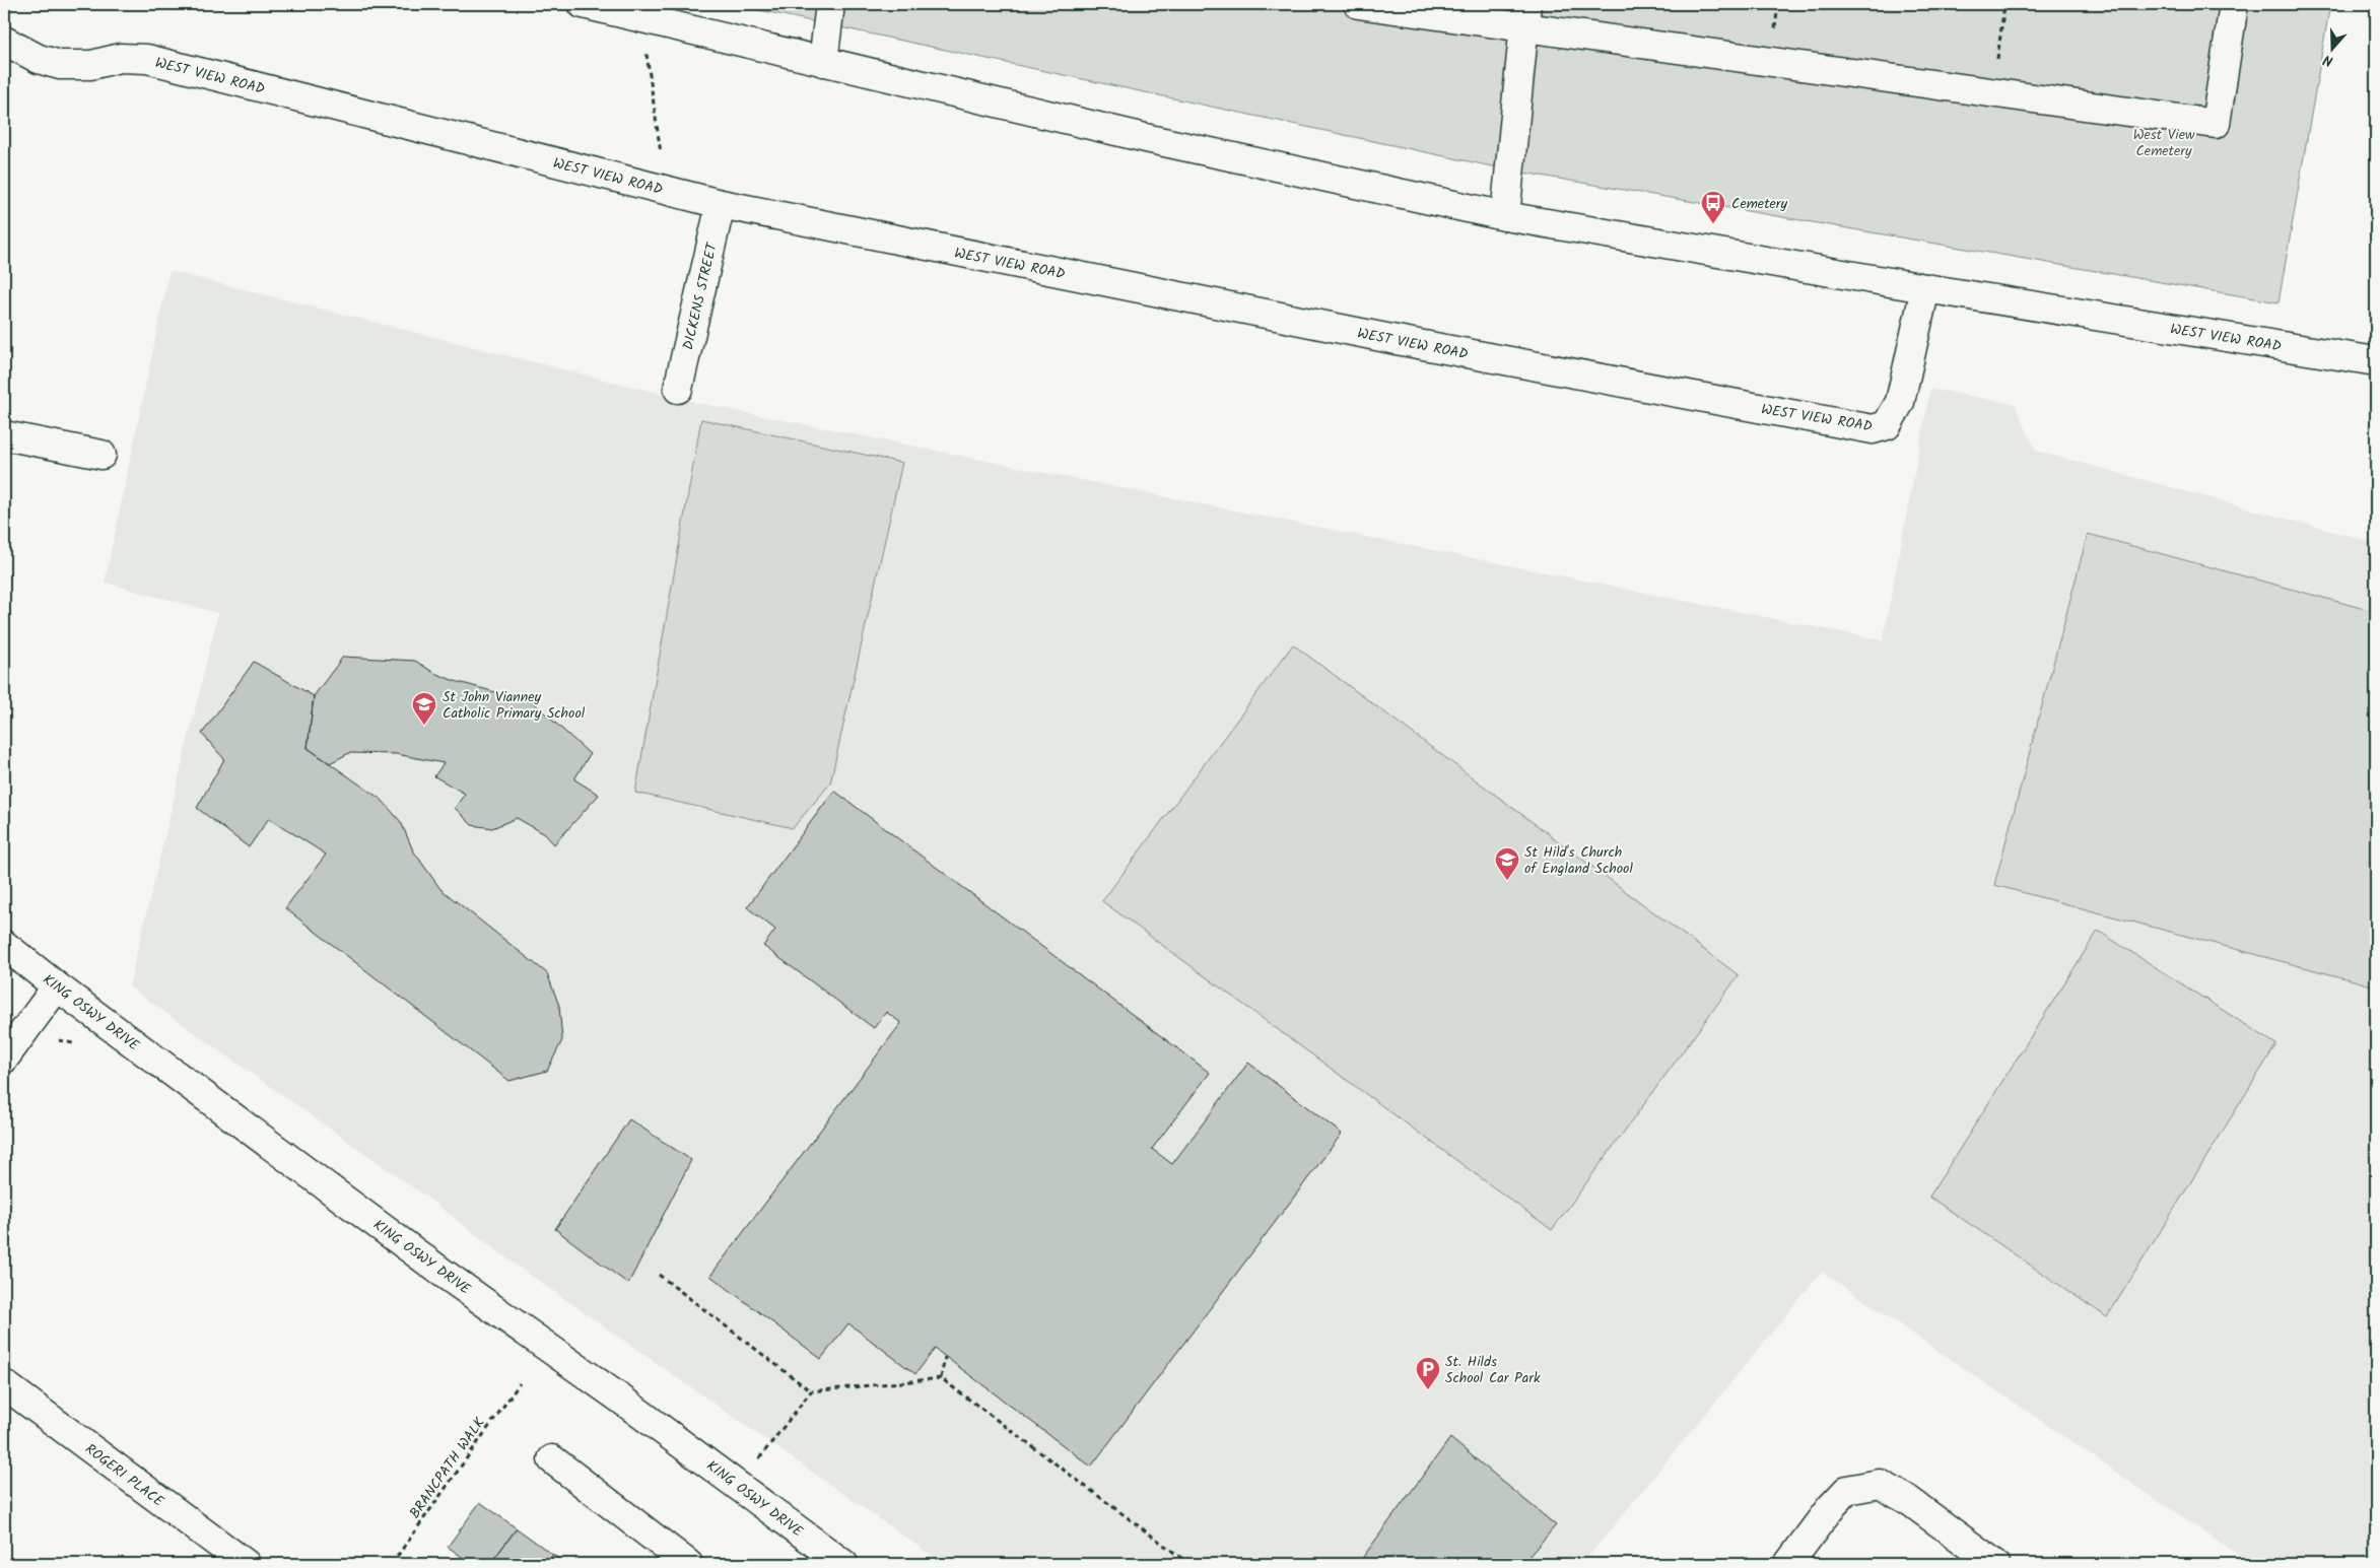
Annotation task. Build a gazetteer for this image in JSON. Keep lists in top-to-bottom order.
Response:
{
  "streets": {
    "street": [
      "WEST VIEW ROAD",
      "DICKENS STREET",
      "KING OSWY DRIVE",
      "ROGERI PLACE"
    ],
    "path": ["BRANCPATH WALK"]
  },
  "crossings": [
    ["WEST VIEW ROAD", "DICKENS STREET"]
  ],
  "parks": ["West View Cemetery"],
  "places": {
    "bus stop": ["Cemetery"],
    "school or university": ["St John Vianney Catholic Primary School", "St Hild's Church of England School"],
    "parking": ["St. Hilds School Car Park"]
  },
  "north": "bottom"
}
